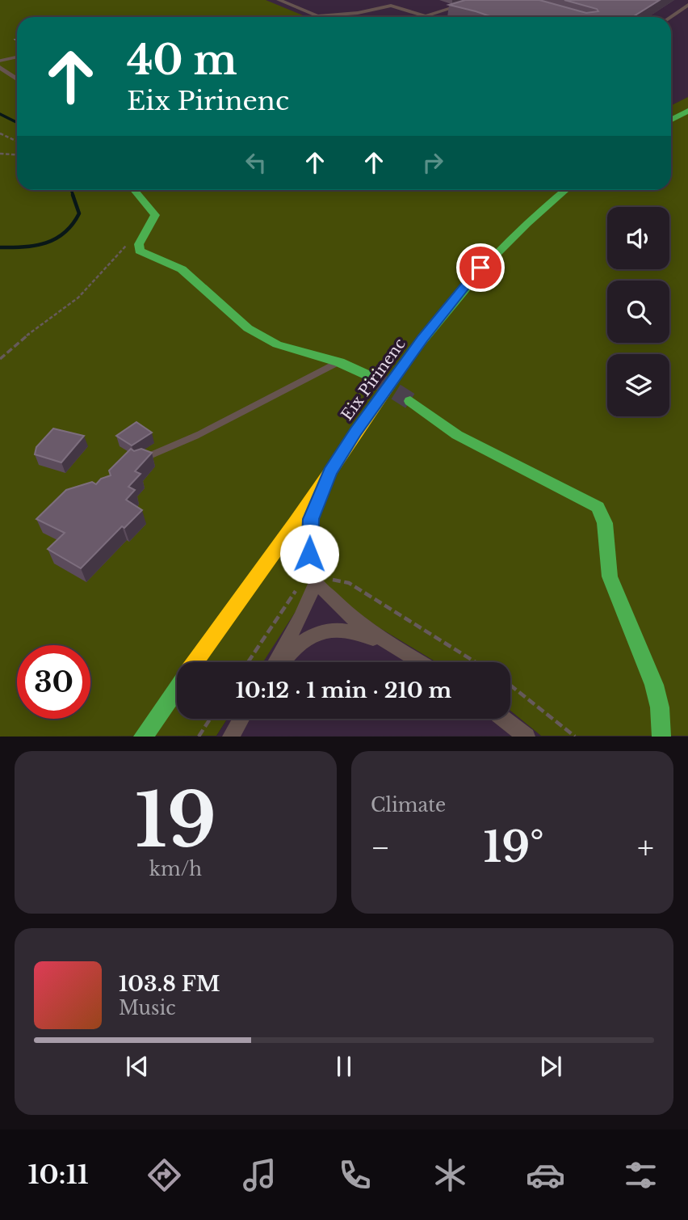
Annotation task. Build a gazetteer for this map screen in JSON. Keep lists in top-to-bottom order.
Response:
{
  "streets": {
    "main road": ["Eix Pirinenc"]
  },
  "page": {
    "turn": ["40 m", "Eix Pirinenc"],
    "limit": "30",
    "trip": "10:12 · 1 min · 210 m",
    "tile": [
      ["19", "km/h"],
      "Climate"
    ],
    "heat": ["−", "19°", "+"],
    "song": ["103.8 FM", "Music"],
    "tabs": "10:11"
  }
}
